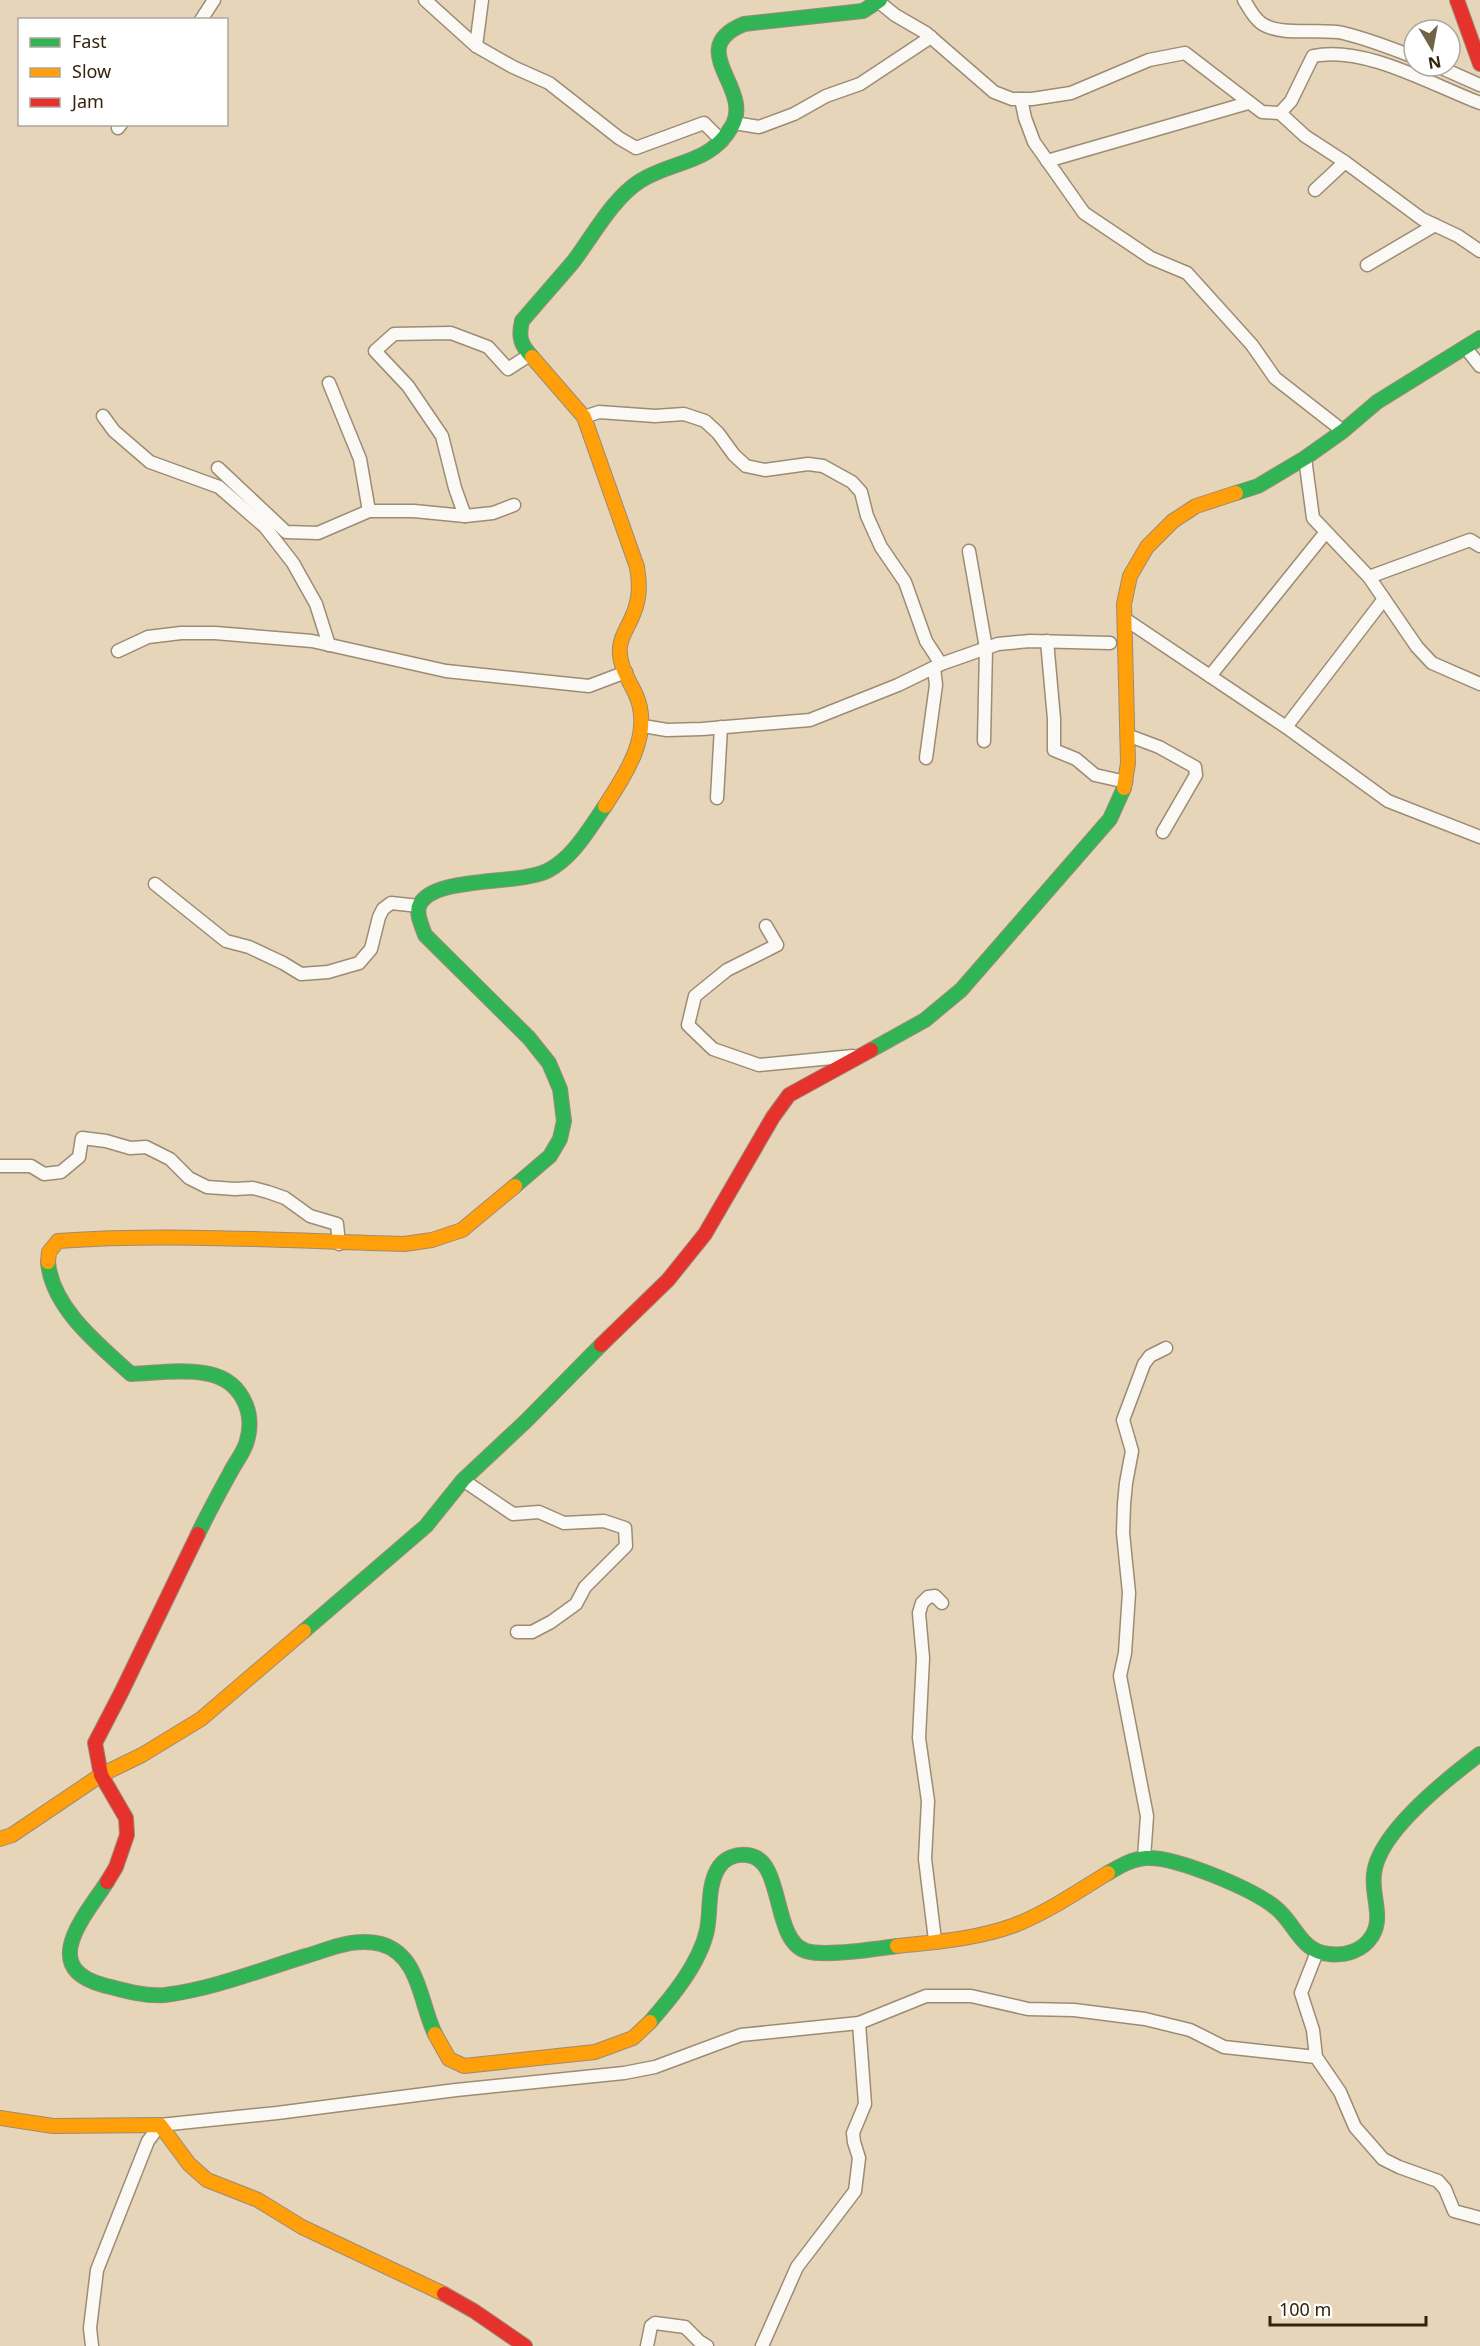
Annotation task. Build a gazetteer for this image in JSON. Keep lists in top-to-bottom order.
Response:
{
  "legend": ["Fast", "Slow", "Jam"],
  "scale_bar": "100 m",
  "north": "bottom"
}
